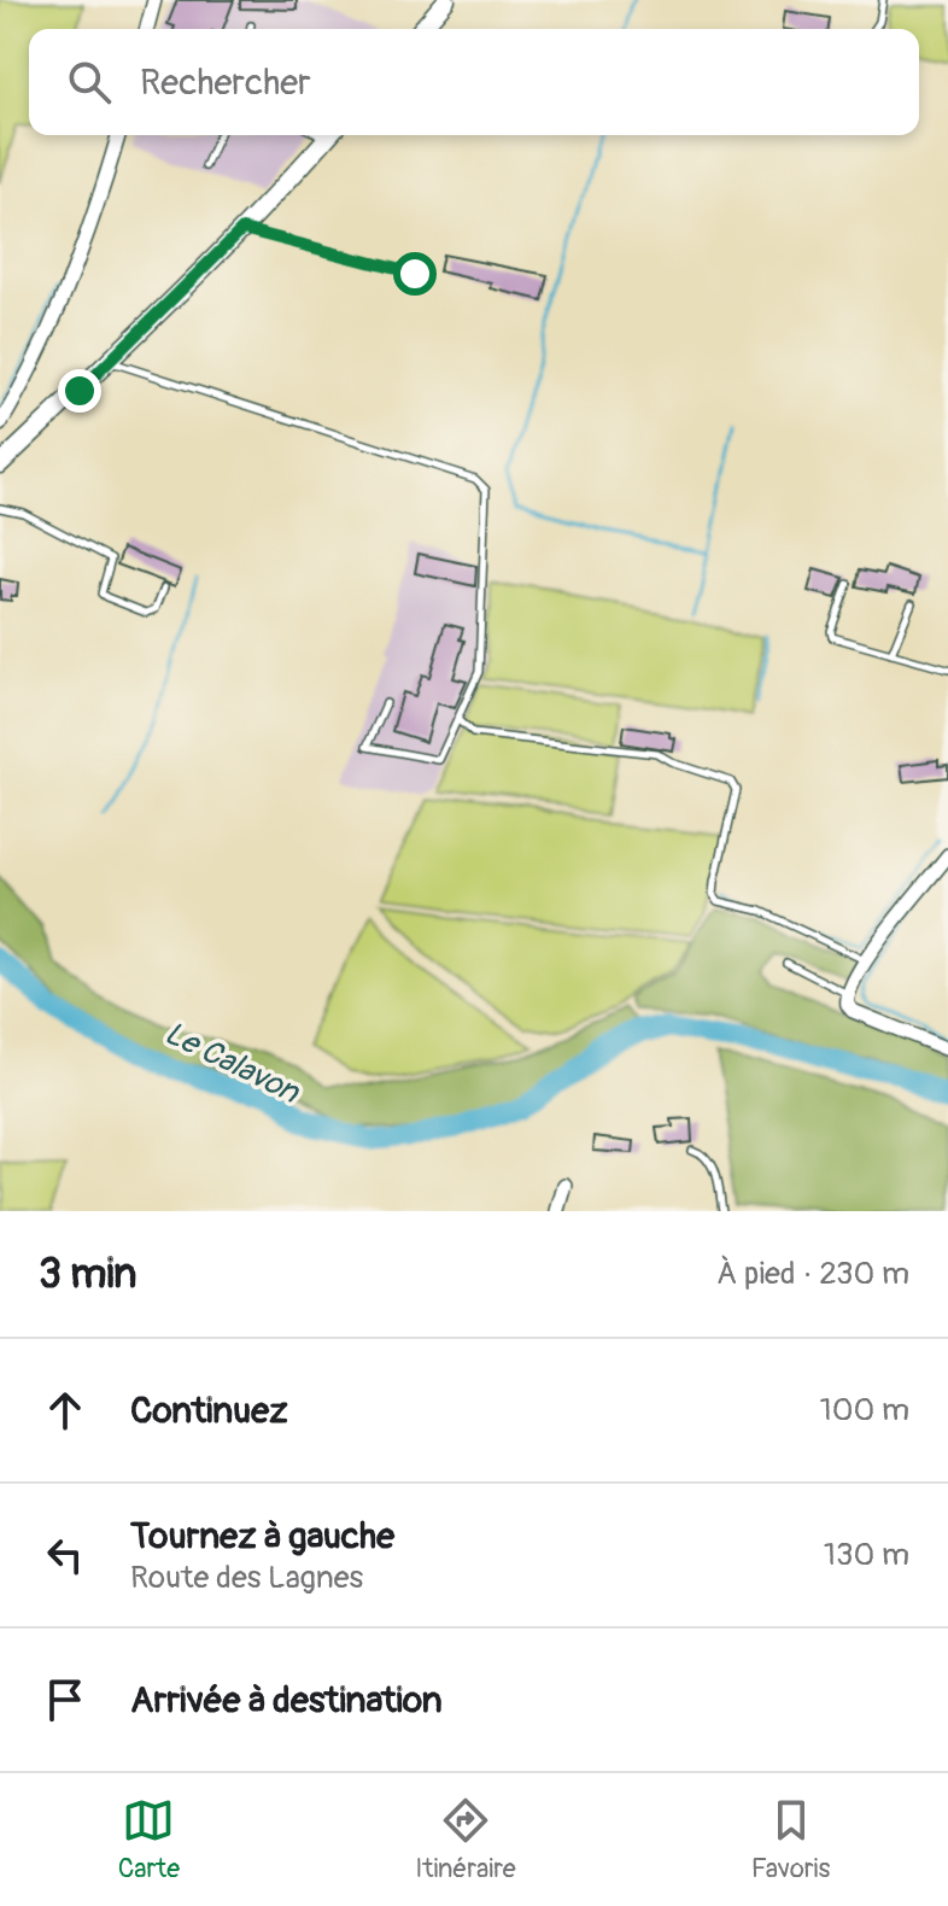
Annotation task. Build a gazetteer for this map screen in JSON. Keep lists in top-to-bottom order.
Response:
{
  "water": ["Le Calavon"],
  "page": {
    "search": "Rechercher",
    "heading": ["3 min", "À pied · 230 m"],
    "list": [
      ["Continuez", "100 m"],
      ["Tournez à gauche", "Route des Lagnes", "130 m"],
      "Arrivée à destination"
    ],
    "nav": ["Carte", "Itinéraire", "Favoris"]
  }
}
